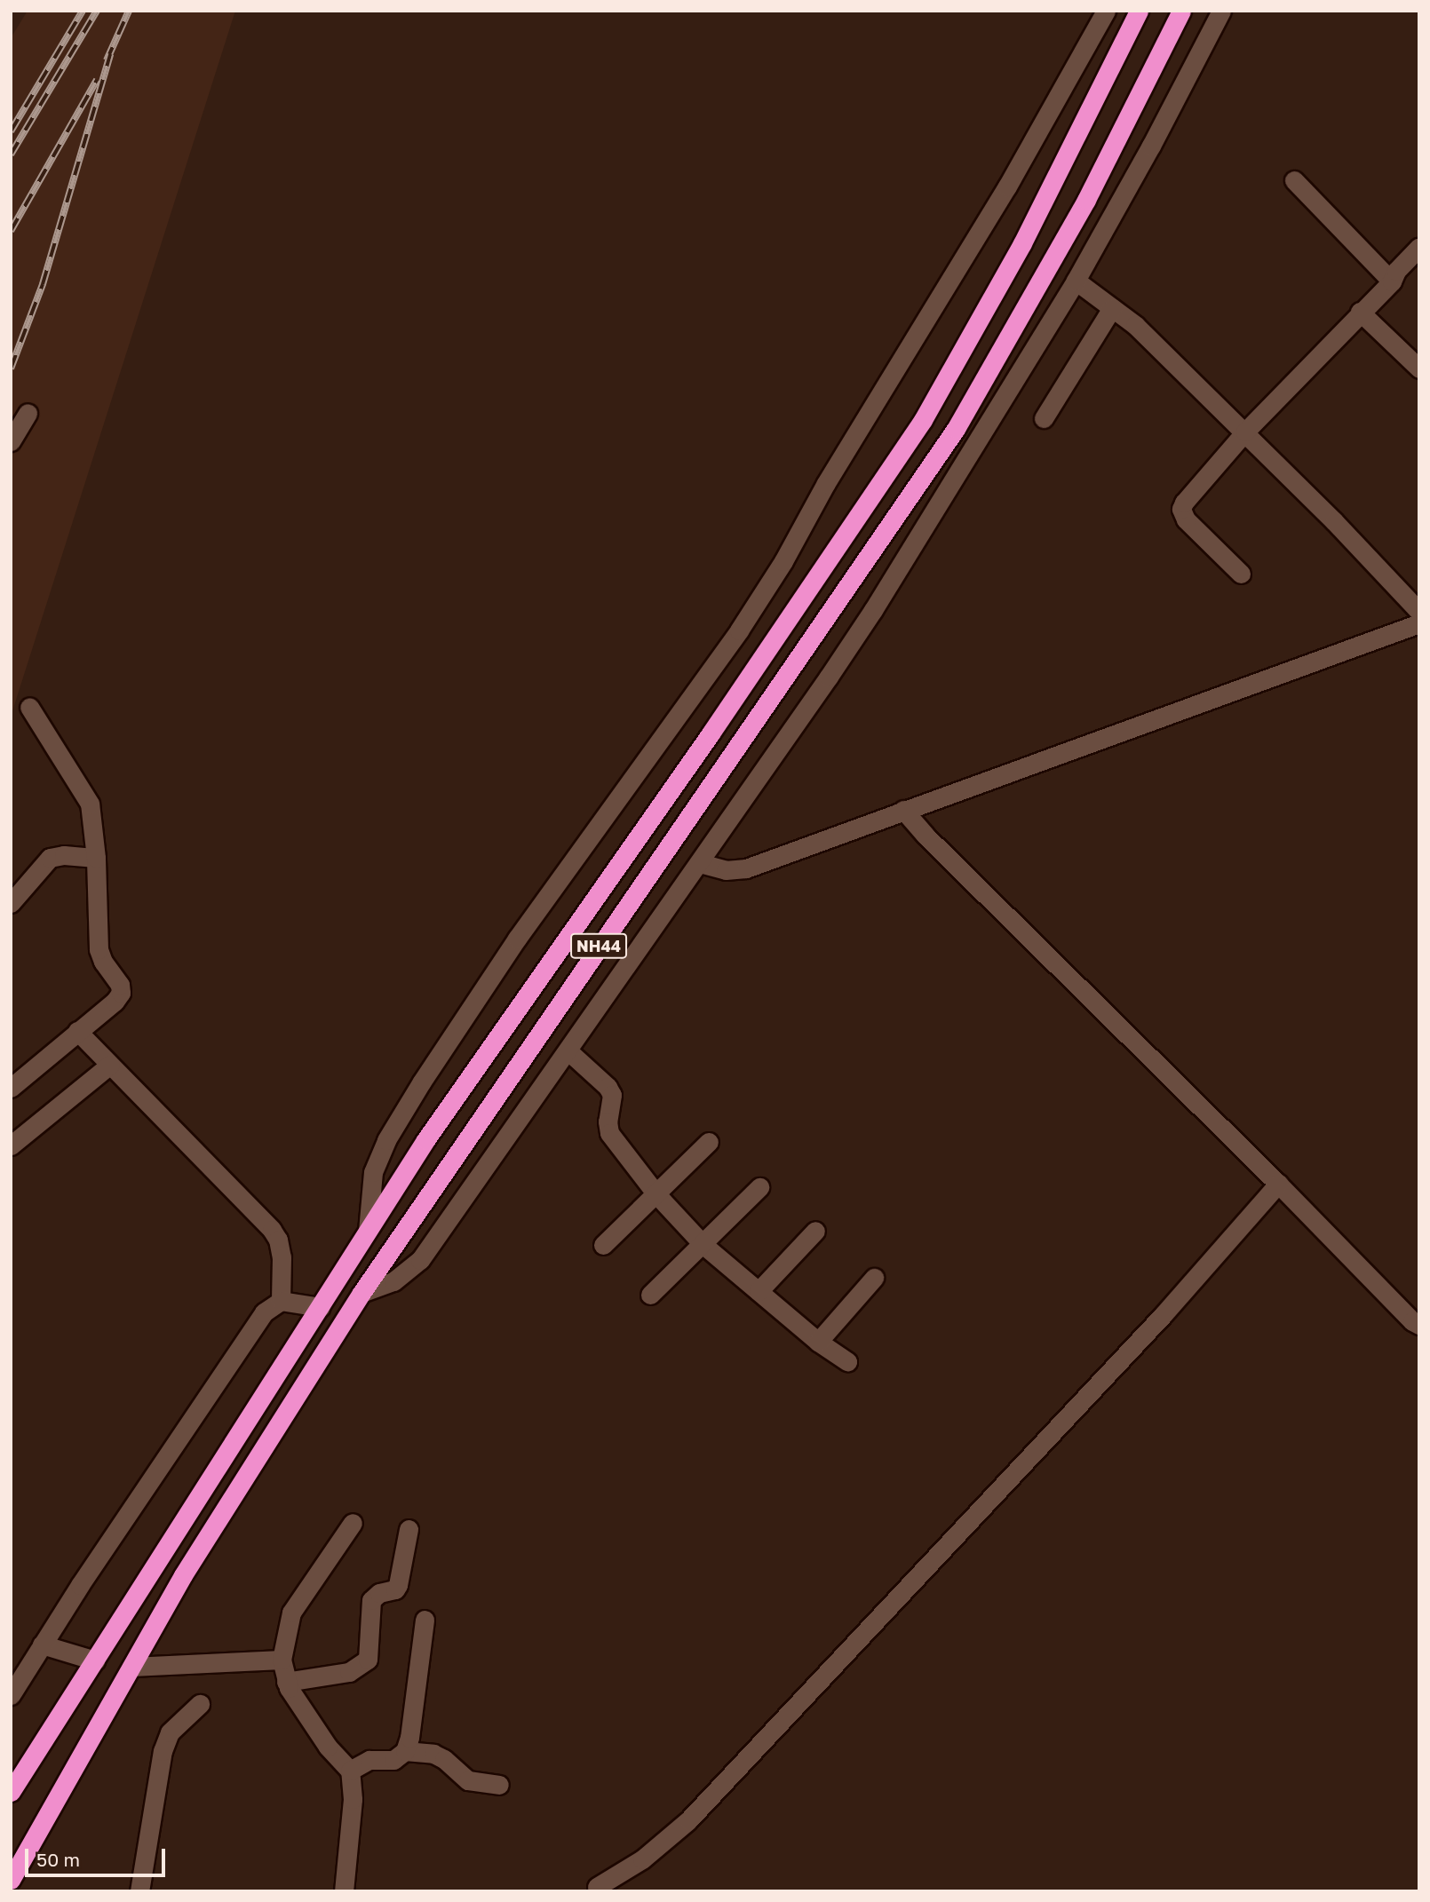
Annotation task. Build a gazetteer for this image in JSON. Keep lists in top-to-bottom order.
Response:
{
  "streets": {
    "highway": ["NH44"]
  },
  "scale_bar": "50 m"
}
